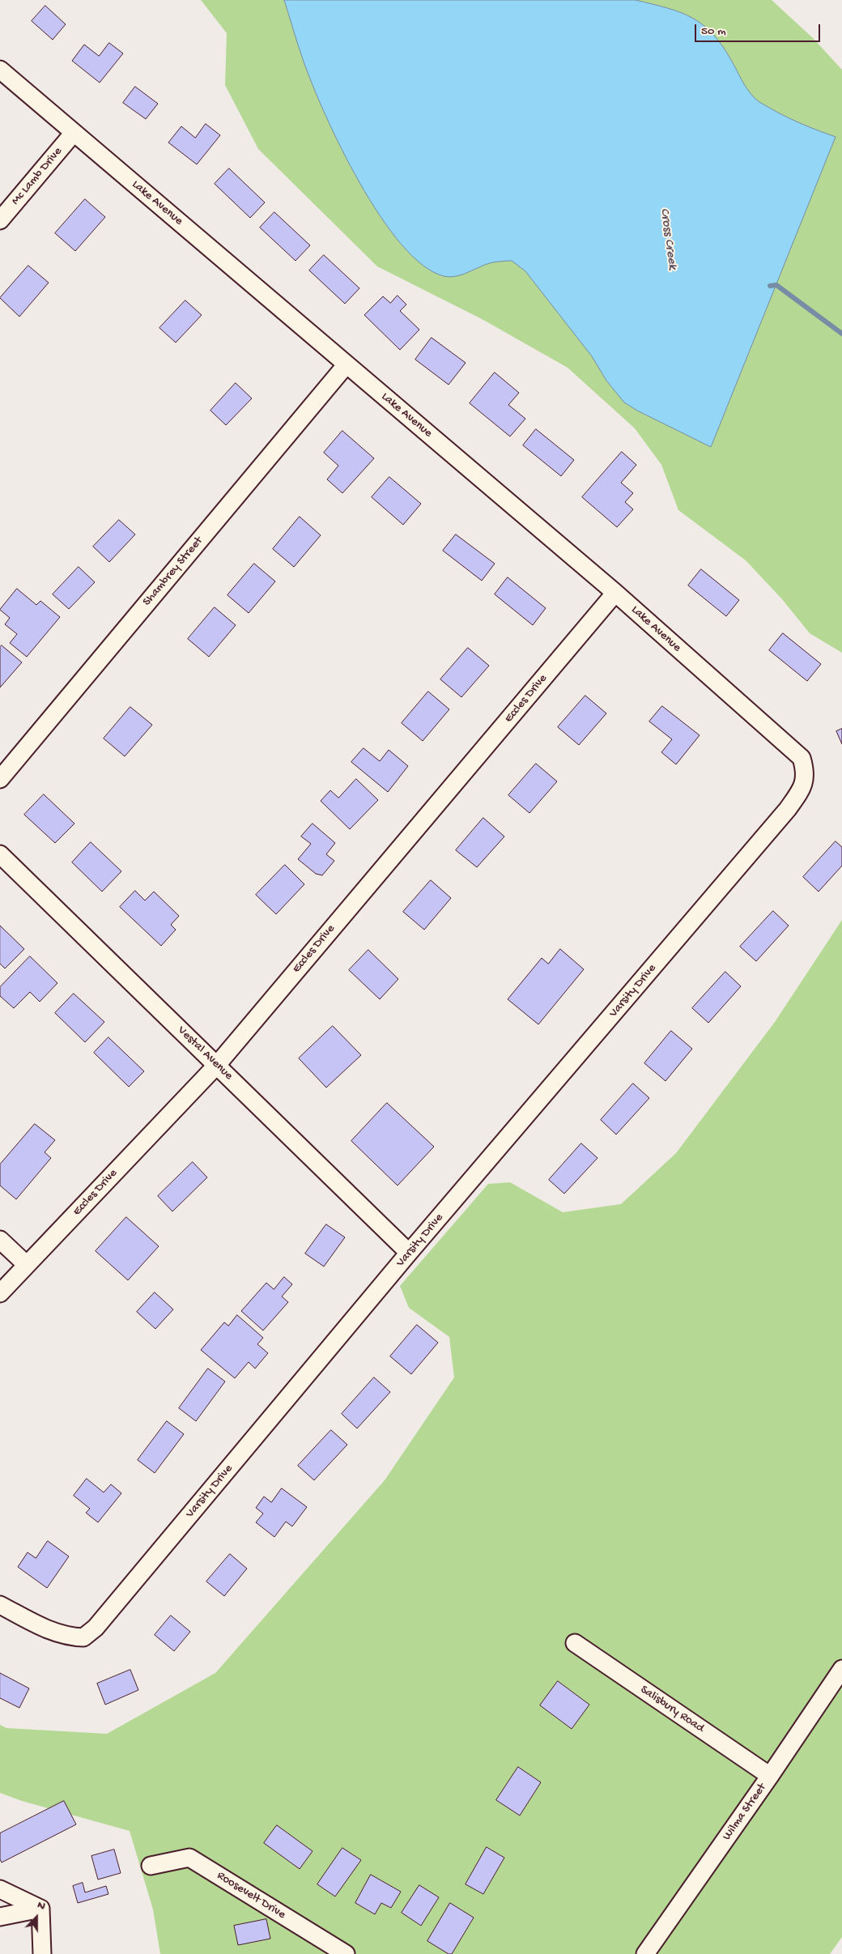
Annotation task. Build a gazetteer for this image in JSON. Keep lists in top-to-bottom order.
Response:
{
  "streets": {
    "street": [
      "Mc Lamb Drive",
      "Lake Avenue",
      "Shambrey Street",
      "Eccles Drive",
      "Varsity Drive",
      "Vestal Avenue",
      "Salisbury Road",
      "Wilma Street",
      "Roosevelt Drive"
    ]
  },
  "crossings": [
    ["Mc Lamb Drive", "Lake Avenue"],
    ["Lake Avenue", "Shambrey Street"],
    ["Lake Avenue", "Eccles Drive"],
    ["Lake Avenue", "Varsity Drive"],
    ["Eccles Drive", "Vestal Avenue"],
    ["Varsity Drive", "Vestal Avenue"],
    ["Salisbury Road", "Wilma Street"]
  ],
  "water": ["Cross Creek"],
  "scale_bar": "50 m",
  "north": "top"
}
